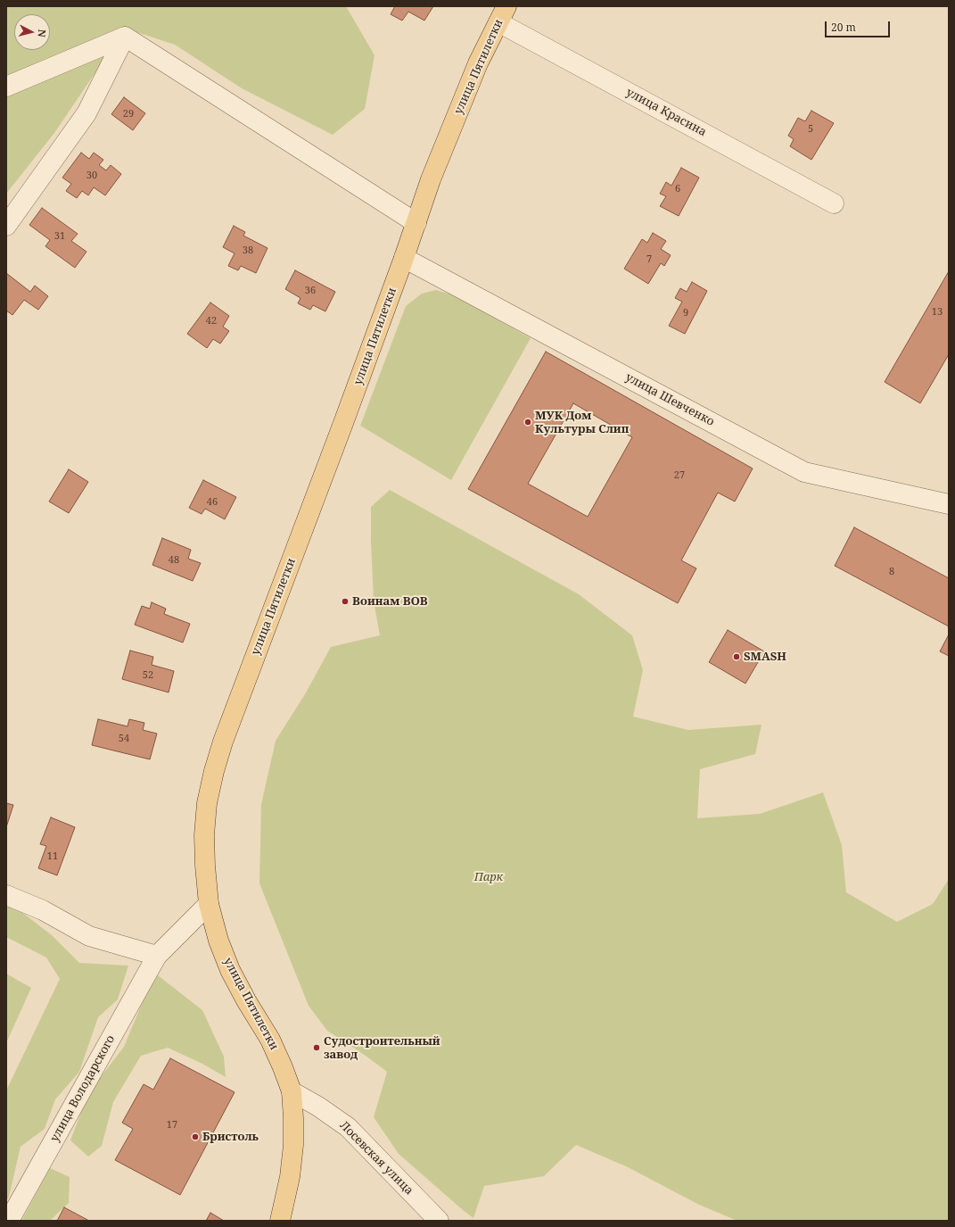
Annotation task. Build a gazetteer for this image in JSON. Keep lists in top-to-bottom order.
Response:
{
  "streets": {
    "main road": ["улица Пятилетки"],
    "street": [
      "улица Красина",
      "улица Шевченко",
      "улица Володарского",
      "Лосевская улица"
    ]
  },
  "crossings": [
    ["улица Пятилетки", "улица Красина"],
    ["улица Пятилетки", "улица Шевченко"],
    ["улица Пятилетки", "улица Володарского"],
    ["улица Пятилетки", "Лосевская улица"]
  ],
  "parks": ["Парк"],
  "places": [
    "МУК Дом Культуры Слип",
    "Воинам ВОВ",
    "SMASH",
    "Судостроительный завод",
    "Бристоль"
  ],
  "house_numbers": [
    "29",
    "5",
    "30",
    "6",
    "31",
    "38",
    "7",
    "36",
    "13",
    "9",
    "42",
    "27",
    "46",
    "48",
    "8",
    "52",
    "54",
    "11",
    "17"
  ],
  "scale_bar": "20 m",
  "north": "right"
}
